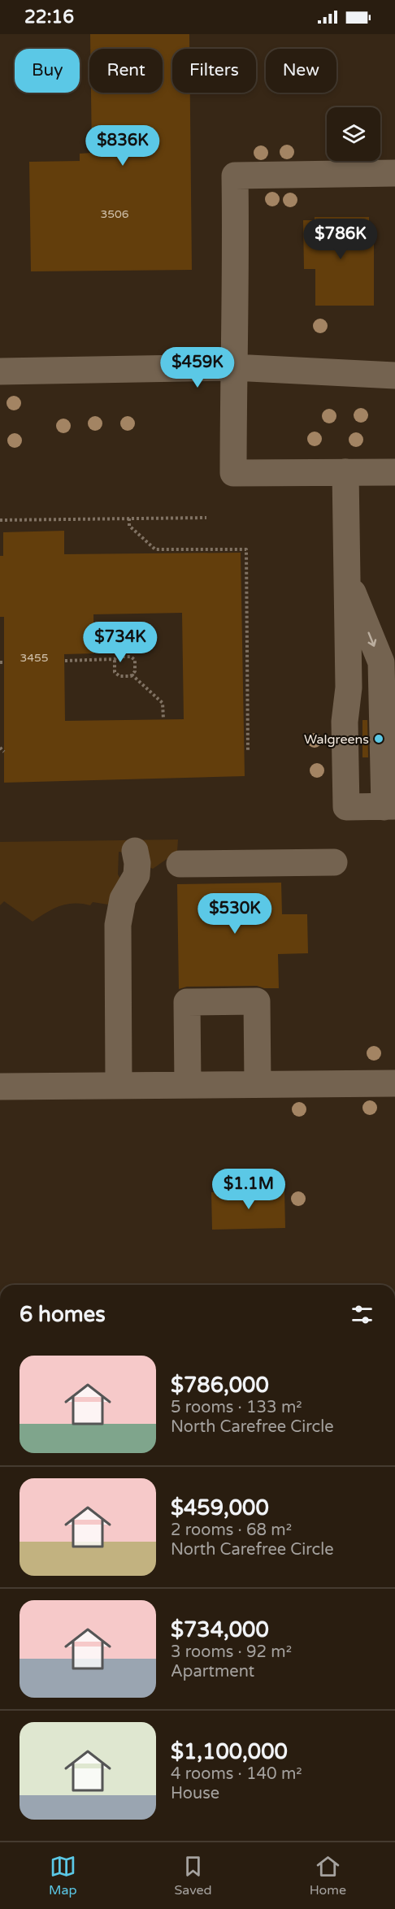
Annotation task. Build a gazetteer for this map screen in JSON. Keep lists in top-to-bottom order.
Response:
{
  "places": ["Walgreens"],
  "house_numbers": ["3506", "3455"],
  "page": {
    "status": "22:16",
    "chip": [
      "Buy",
      "Rent",
      "Filters",
      "New"
    ],
    "price": [
      "$836K",
      "$786K",
      "$459K",
      "$734K",
      "$530K",
      "$1.1M"
    ],
    "heading": "6 homes",
    "list": [
      {
        "name": "$786,000",
        "note": "5 rooms · 133 m² · North Carefree Circle"
      },
      {
        "name": "$459,000",
        "note": "2 rooms · 68 m² · North Carefree Circle"
      },
      {
        "name": "$734,000",
        "note": "3 rooms · 92 m² · Apartment"
      },
      {
        "name": "$1,100,000",
        "note": "4 rooms · 140 m² · House"
      }
    ],
    "tabs": ["Map", "Saved", "Home"]
  }
}
